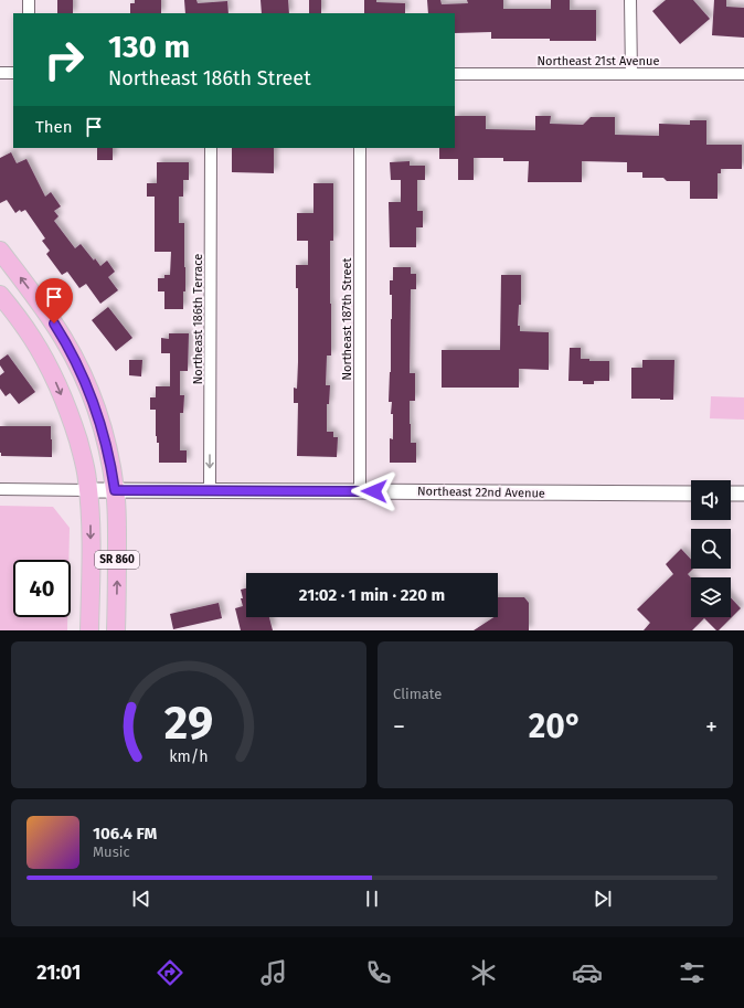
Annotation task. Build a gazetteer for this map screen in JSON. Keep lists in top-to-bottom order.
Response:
{
  "streets": {
    "main road": ["SR 860"],
    "street": [
      "Northeast 21st Avenue",
      "Northeast 186th Terrace",
      "Northeast 187th Street",
      "Northeast 22nd Avenue"
    ]
  },
  "crossings": [
    ["Northeast 186th Terrace", "Northeast 22nd Avenue"],
    ["Northeast 187th Street", "Northeast 22nd Avenue"],
    ["Northeast 22nd Avenue", "SR 860"]
  ],
  "one_way": ["Northeast 186th Terrace"],
  "page": {
    "turn": ["130 m", "Northeast 186th Street"],
    "then": "Then",
    "limit": "40",
    "trip": "21:02 · 1 min · 220 m",
    "tile": "Climate",
    "heat": ["−", "20°", "+"],
    "song": ["106.4 FM", "Music"],
    "tabs": "21:01",
    "gauge": ["29", "km/h"]
  }
}
